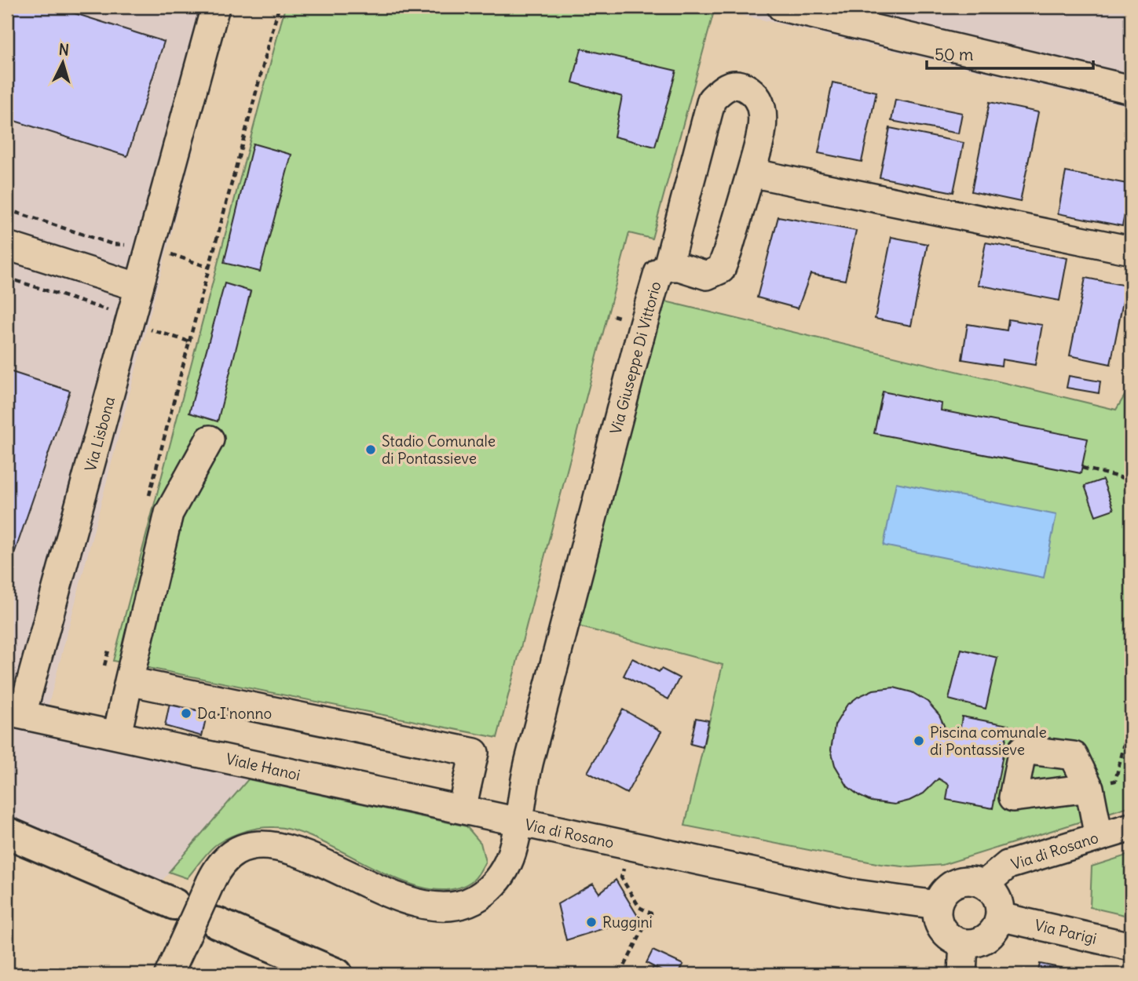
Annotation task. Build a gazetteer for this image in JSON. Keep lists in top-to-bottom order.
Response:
{
  "streets": {
    "street": [
      "Via Giuseppe Di Vittorio",
      "Via Lisbona",
      "Viale Hanoi",
      "Via di Rosano",
      "Via Parigi"
    ]
  },
  "crossings": [
    ["Via Giuseppe Di Vittorio", "Viale Hanoi"],
    ["Via Giuseppe Di Vittorio", "Via di Rosano"],
    ["Via Lisbona", "Viale Hanoi"],
    ["Viale Hanoi", "Via di Rosano"],
    ["Via di Rosano", "Via Parigi"]
  ],
  "places": [
    "Stadio Comunale di Pontassieve",
    "Da I'nonno",
    "Piscina comunale di Pontassieve",
    "Ruggini"
  ],
  "scale_bar": "50 m",
  "north": "top"
}
